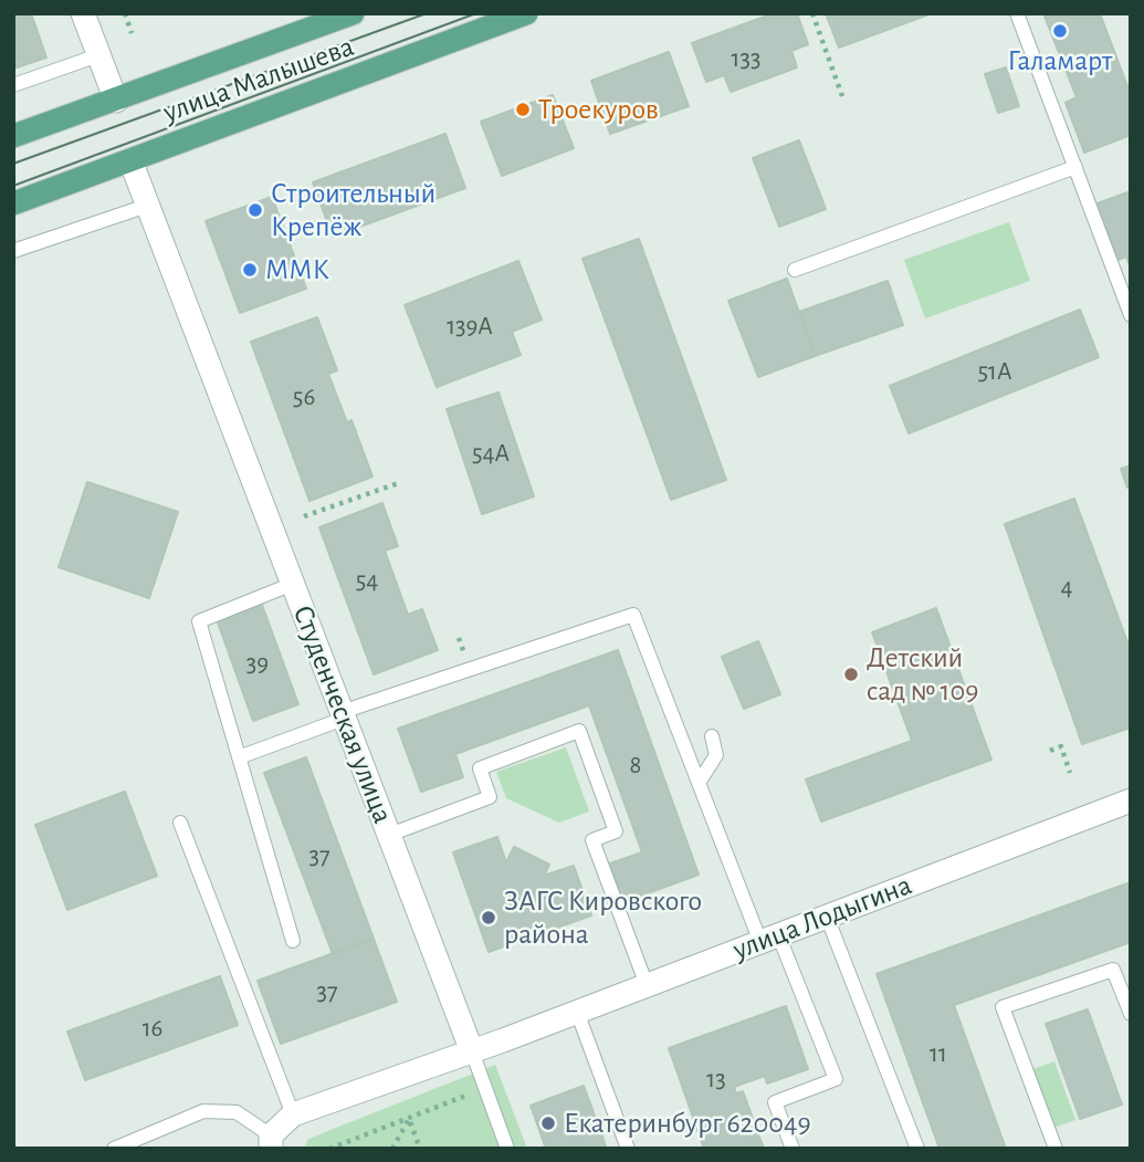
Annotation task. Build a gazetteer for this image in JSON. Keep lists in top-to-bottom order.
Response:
{
  "streets": {
    "main road": ["улица Малышева"],
    "street": ["Студенческая улица", "улица Лодыгина"]
  },
  "crossings": [
    ["улица Малышева", "Студенческая улица"],
    ["Студенческая улица", "улица Лодыгина"]
  ],
  "places": [
    "Галамарт",
    "Троекуров",
    "Строительный Крепёж",
    "ММК",
    "Детский сад № 109",
    "ЗАГС Кировского района",
    "Екатеринбург 620049"
  ],
  "house_numbers": [
    "133",
    "139А",
    "51А",
    "56",
    "54А",
    "54",
    "4",
    "39",
    "8",
    "37",
    "37",
    "16",
    "11",
    "13"
  ]
}
